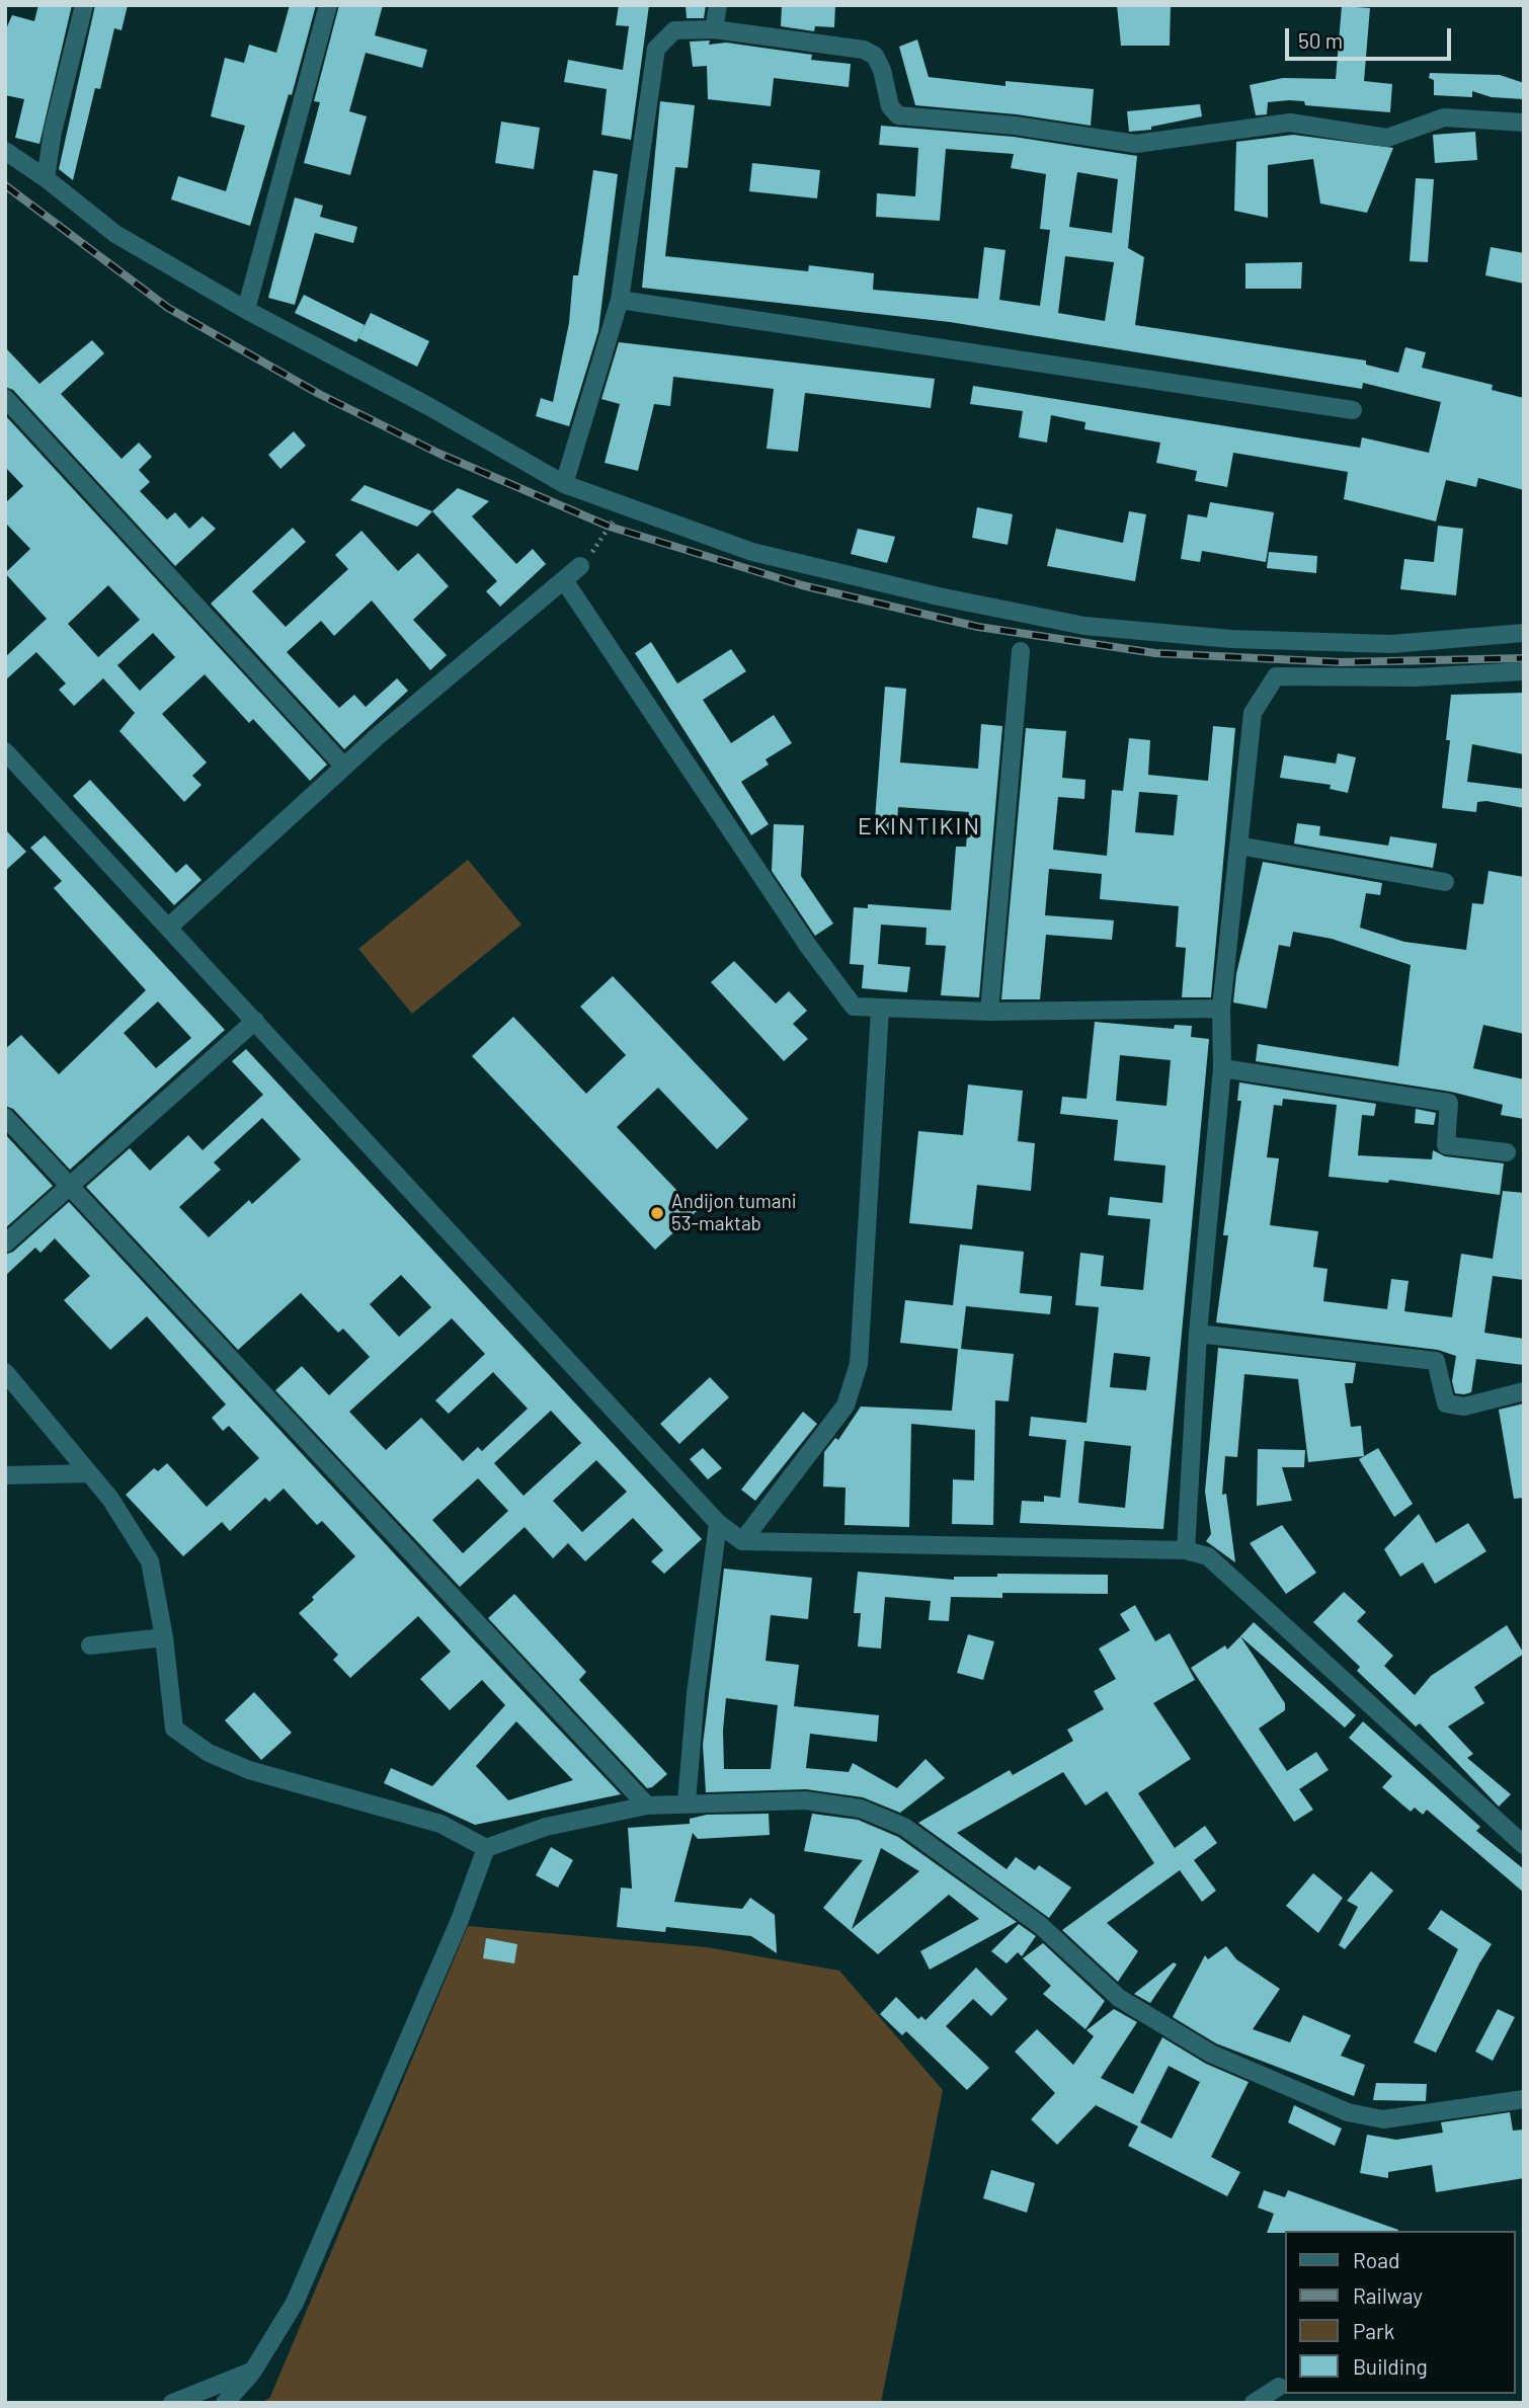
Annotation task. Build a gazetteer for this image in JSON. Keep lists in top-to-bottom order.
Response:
{
  "districts": ["EKINTIKIN"],
  "places": ["Andijon tumani 53-maktab"],
  "legend": [
    "Road",
    "Railway",
    "Park",
    "Building"
  ],
  "scale_bar": "50 m"
}
